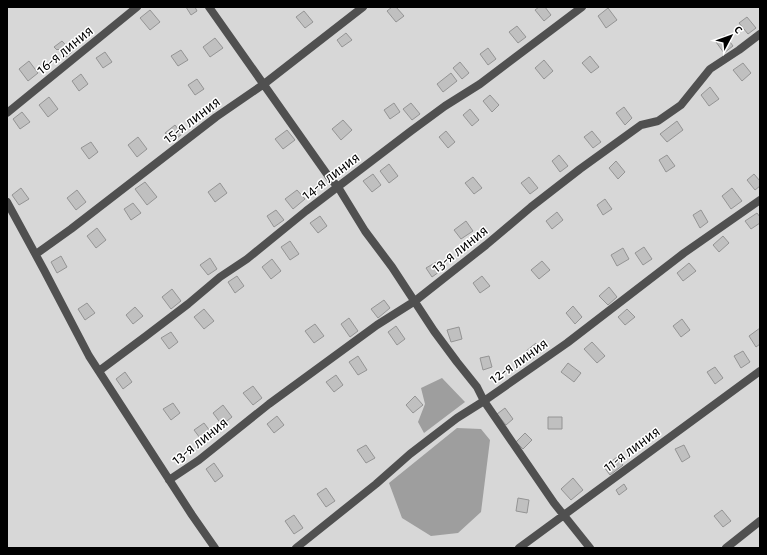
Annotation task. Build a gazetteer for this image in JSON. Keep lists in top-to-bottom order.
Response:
{
  "streets": {
    "street": [
      "16-я линия",
      "15-я линия",
      "14-я линия",
      "13-я линия",
      "12-я линия",
      "11-я линия"
    ]
  },
  "north": "top right"
}
